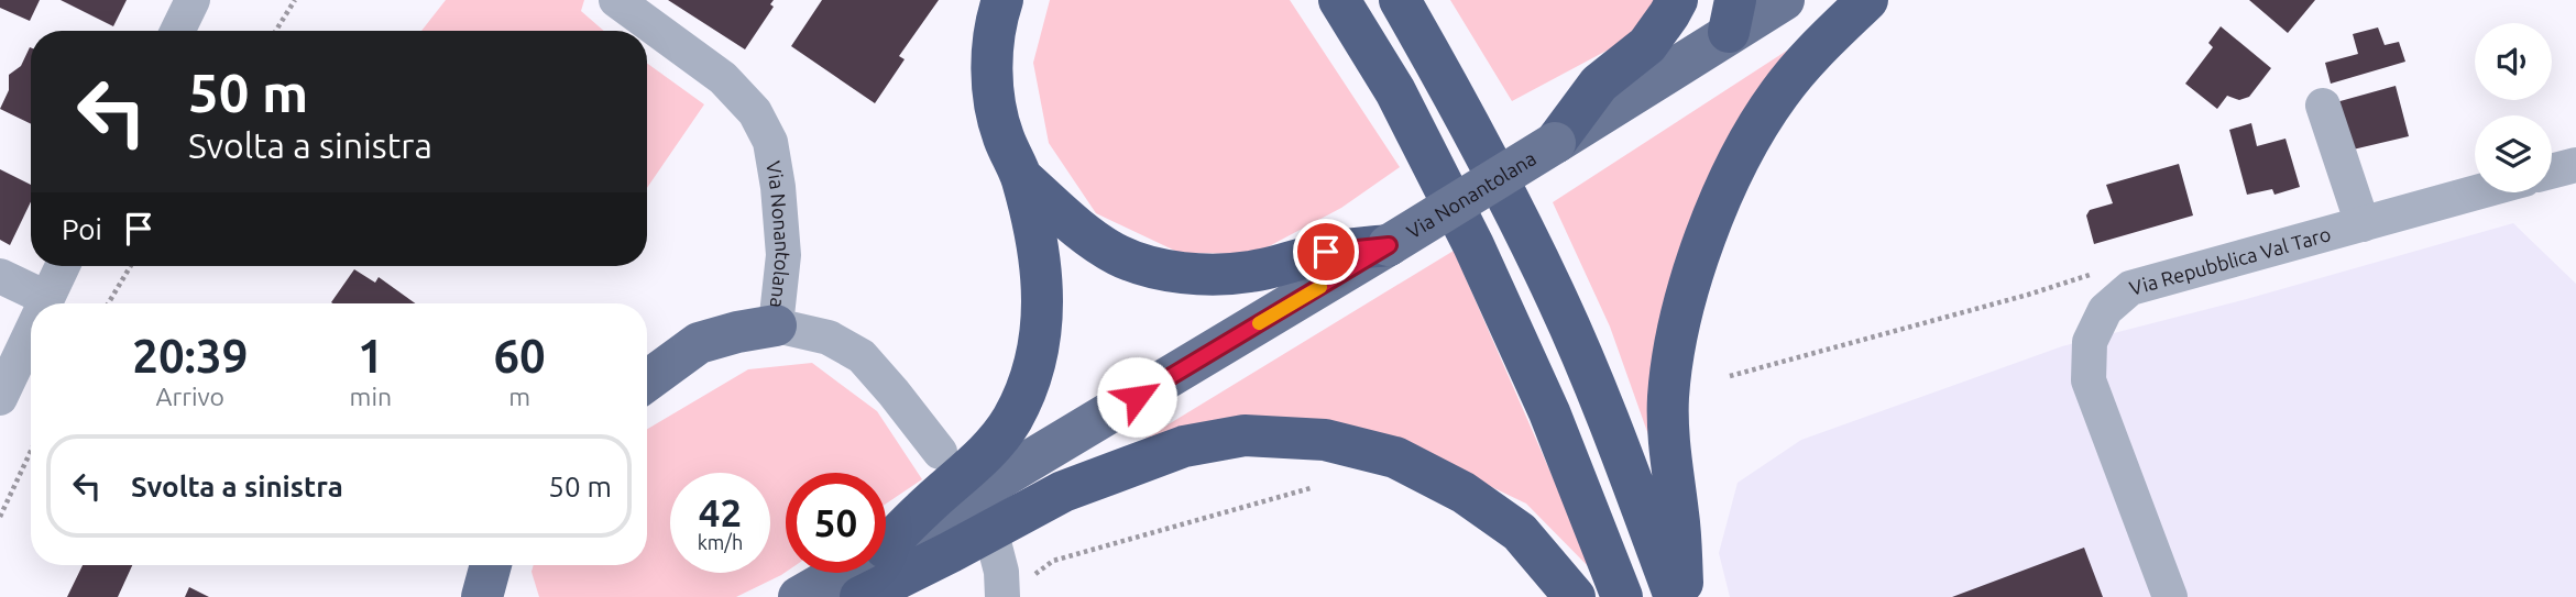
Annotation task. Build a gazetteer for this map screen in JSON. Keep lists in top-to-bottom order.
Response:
{
  "streets": {
    "main road": ["Via Nonantolana"],
    "street": ["Via Repubblica Val Taro"]
  },
  "page": {
    "turn": ["50 m", "Svolta a sinistra"],
    "then": "Poi",
    "eta": [
      "20:39",
      "Arrivo",
      "1",
      "min",
      "60",
      "m"
    ],
    "list": [
      {
        "name": "Svolta a sinistra",
        "value": "50 m"
      }
    ],
    "speed": "42 km/h",
    "limit": "50"
  }
}
